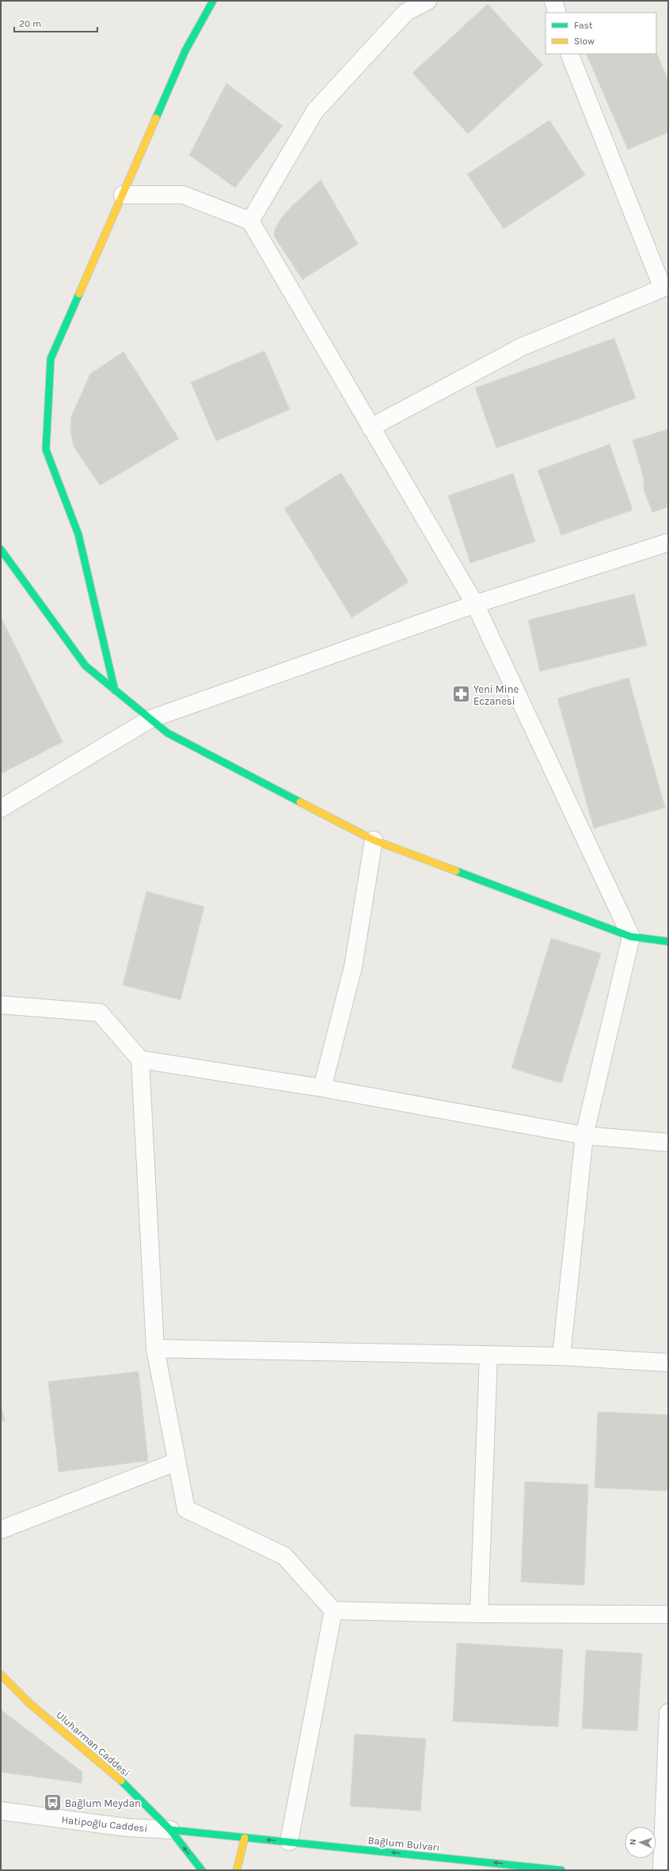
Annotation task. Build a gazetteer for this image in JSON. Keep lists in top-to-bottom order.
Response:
{
  "streets": {
    "street": ["Uluharman Caddesi", "Hatipoğlu Caddesi", "Bağlum Bulvarı"]
  },
  "crossings": [
    ["Uluharman Caddesi", "Hatipoğlu Caddesi"],
    ["Uluharman Caddesi", "Bağlum Bulvarı"],
    ["Hatipoğlu Caddesi", "Bağlum Bulvarı"]
  ],
  "one_way": ["Bağlum Bulvarı"],
  "places": {
    "pharmacy": ["Yeni Mine Eczanesi"],
    "bus stop": ["Bağlum Meydan"]
  },
  "legend": ["Fast", "Slow"],
  "scale_bar": "20 m",
  "north": "left"
}
